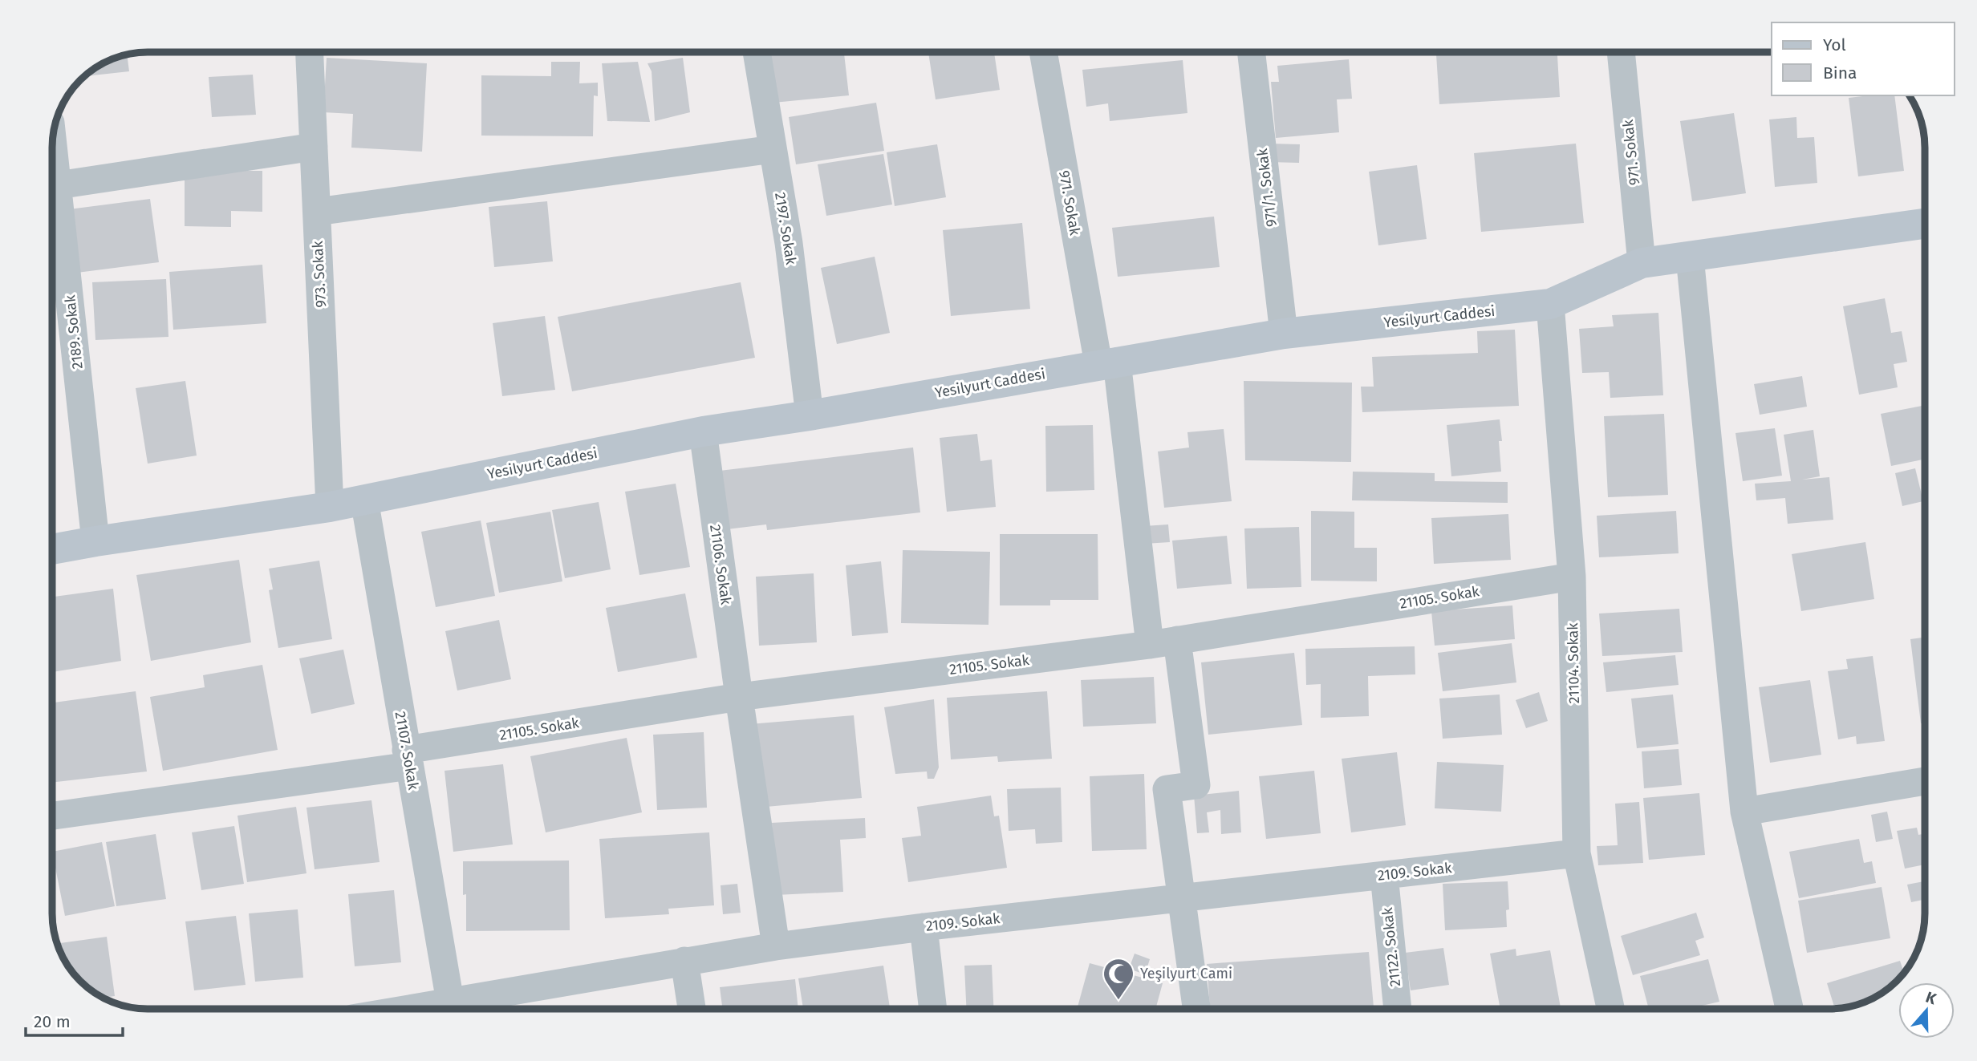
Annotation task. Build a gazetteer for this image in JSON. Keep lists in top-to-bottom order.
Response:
{
  "streets": {
    "street": [
      "971. Sokak",
      "971/1. Sokak",
      "2197. Sokak",
      "973. Sokak",
      "Yesilyurt Caddesi",
      "2189. Sokak",
      "21106. Sokak",
      "21105. Sokak",
      "21104. Sokak",
      "21107. Sokak",
      "2109. Sokak",
      "21122. Sokak"
    ]
  },
  "crossings": [
    ["971. Sokak", "Yesilyurt Caddesi"],
    ["971. Sokak", "21105. Sokak"],
    ["971/1. Sokak", "Yesilyurt Caddesi"],
    ["2197. Sokak", "Yesilyurt Caddesi"],
    ["973. Sokak", "Yesilyurt Caddesi"],
    ["Yesilyurt Caddesi", "2189. Sokak"],
    ["Yesilyurt Caddesi", "21106. Sokak"],
    ["Yesilyurt Caddesi", "21104. Sokak"],
    ["Yesilyurt Caddesi", "21107. Sokak"],
    ["21106. Sokak", "21105. Sokak"],
    ["21106. Sokak", "2109. Sokak"],
    ["21105. Sokak", "21104. Sokak"],
    ["21105. Sokak", "21107. Sokak"],
    ["21104. Sokak", "2109. Sokak"],
    ["21107. Sokak", "2109. Sokak"],
    ["2109. Sokak", "21122. Sokak"]
  ],
  "places": {
    "mosque": ["Yeşilyurt Cami"]
  },
  "legend": ["Yol", "Bina"],
  "scale_bar": "20 m",
  "north": "top"
}
